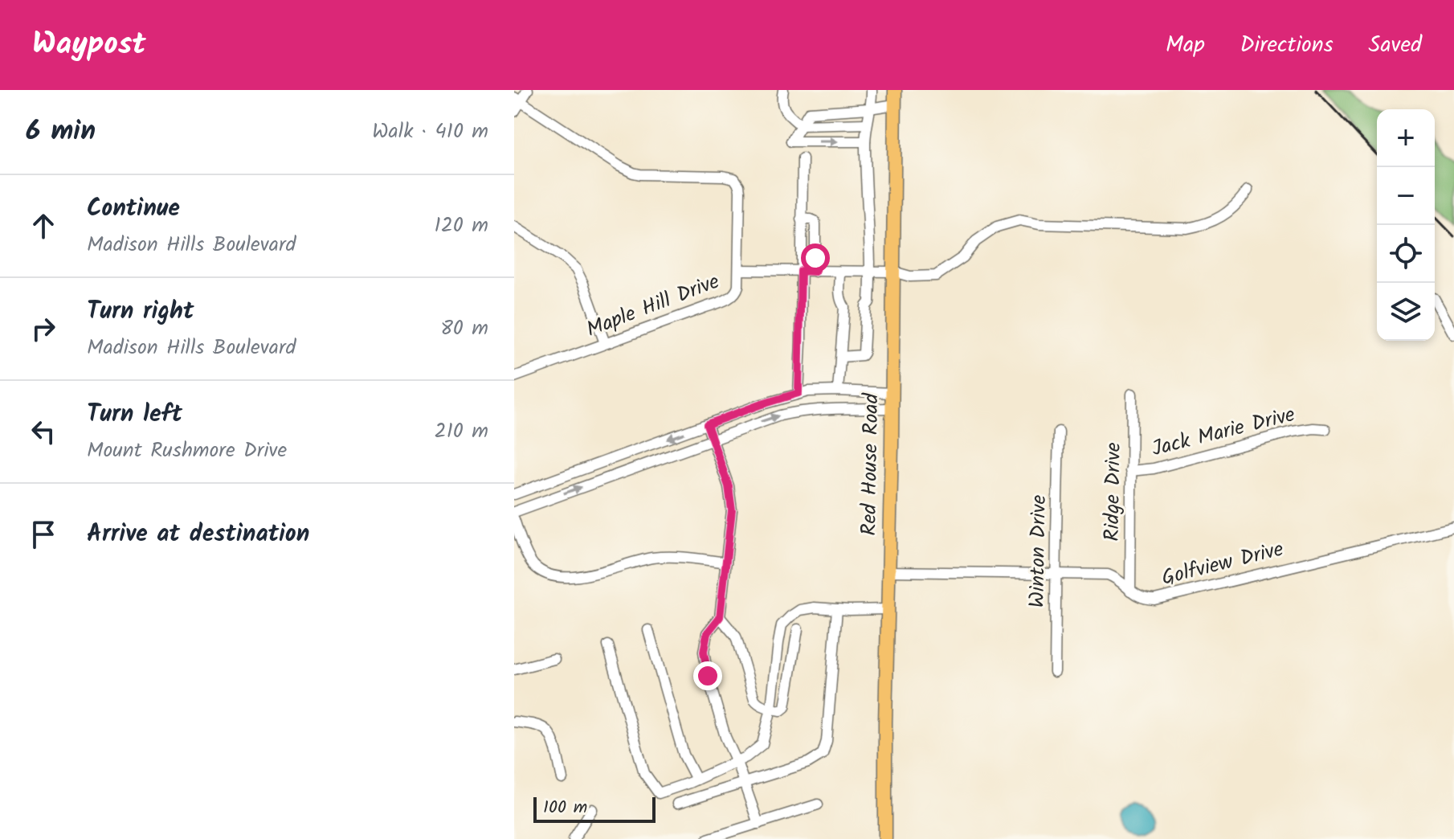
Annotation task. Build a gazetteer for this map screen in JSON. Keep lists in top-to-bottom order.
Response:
{
  "streets": {
    "main road": ["Red House Road"],
    "street": [
      "Maple Hill Drive",
      "Jack Marie Drive",
      "Ridge Drive",
      "Winton Drive",
      "Golfview Drive"
    ]
  },
  "crossings": [
    ["Jack Marie Drive", "Ridge Drive"],
    ["Red House Road", "Golfview Drive"],
    ["Ridge Drive", "Golfview Drive"],
    ["Winton Drive", "Golfview Drive"]
  ],
  "scale_bar": "100 m",
  "page": {
    "header": "Waypost",
    "nav": ["Map", "Directions", "Saved"],
    "heading": ["6 min", "Walk · 410 m"],
    "map_buttons": ["+", "−"],
    "list": [
      ["Continue", "Madison Hills Boulevard", "120 m"],
      ["Turn right", "Madison Hills Boulevard", "80 m"],
      ["Turn left", "Mount Rushmore Drive", "210 m"],
      "Arrive at destination"
    ],
    "scale": "100 m"
  }
}
